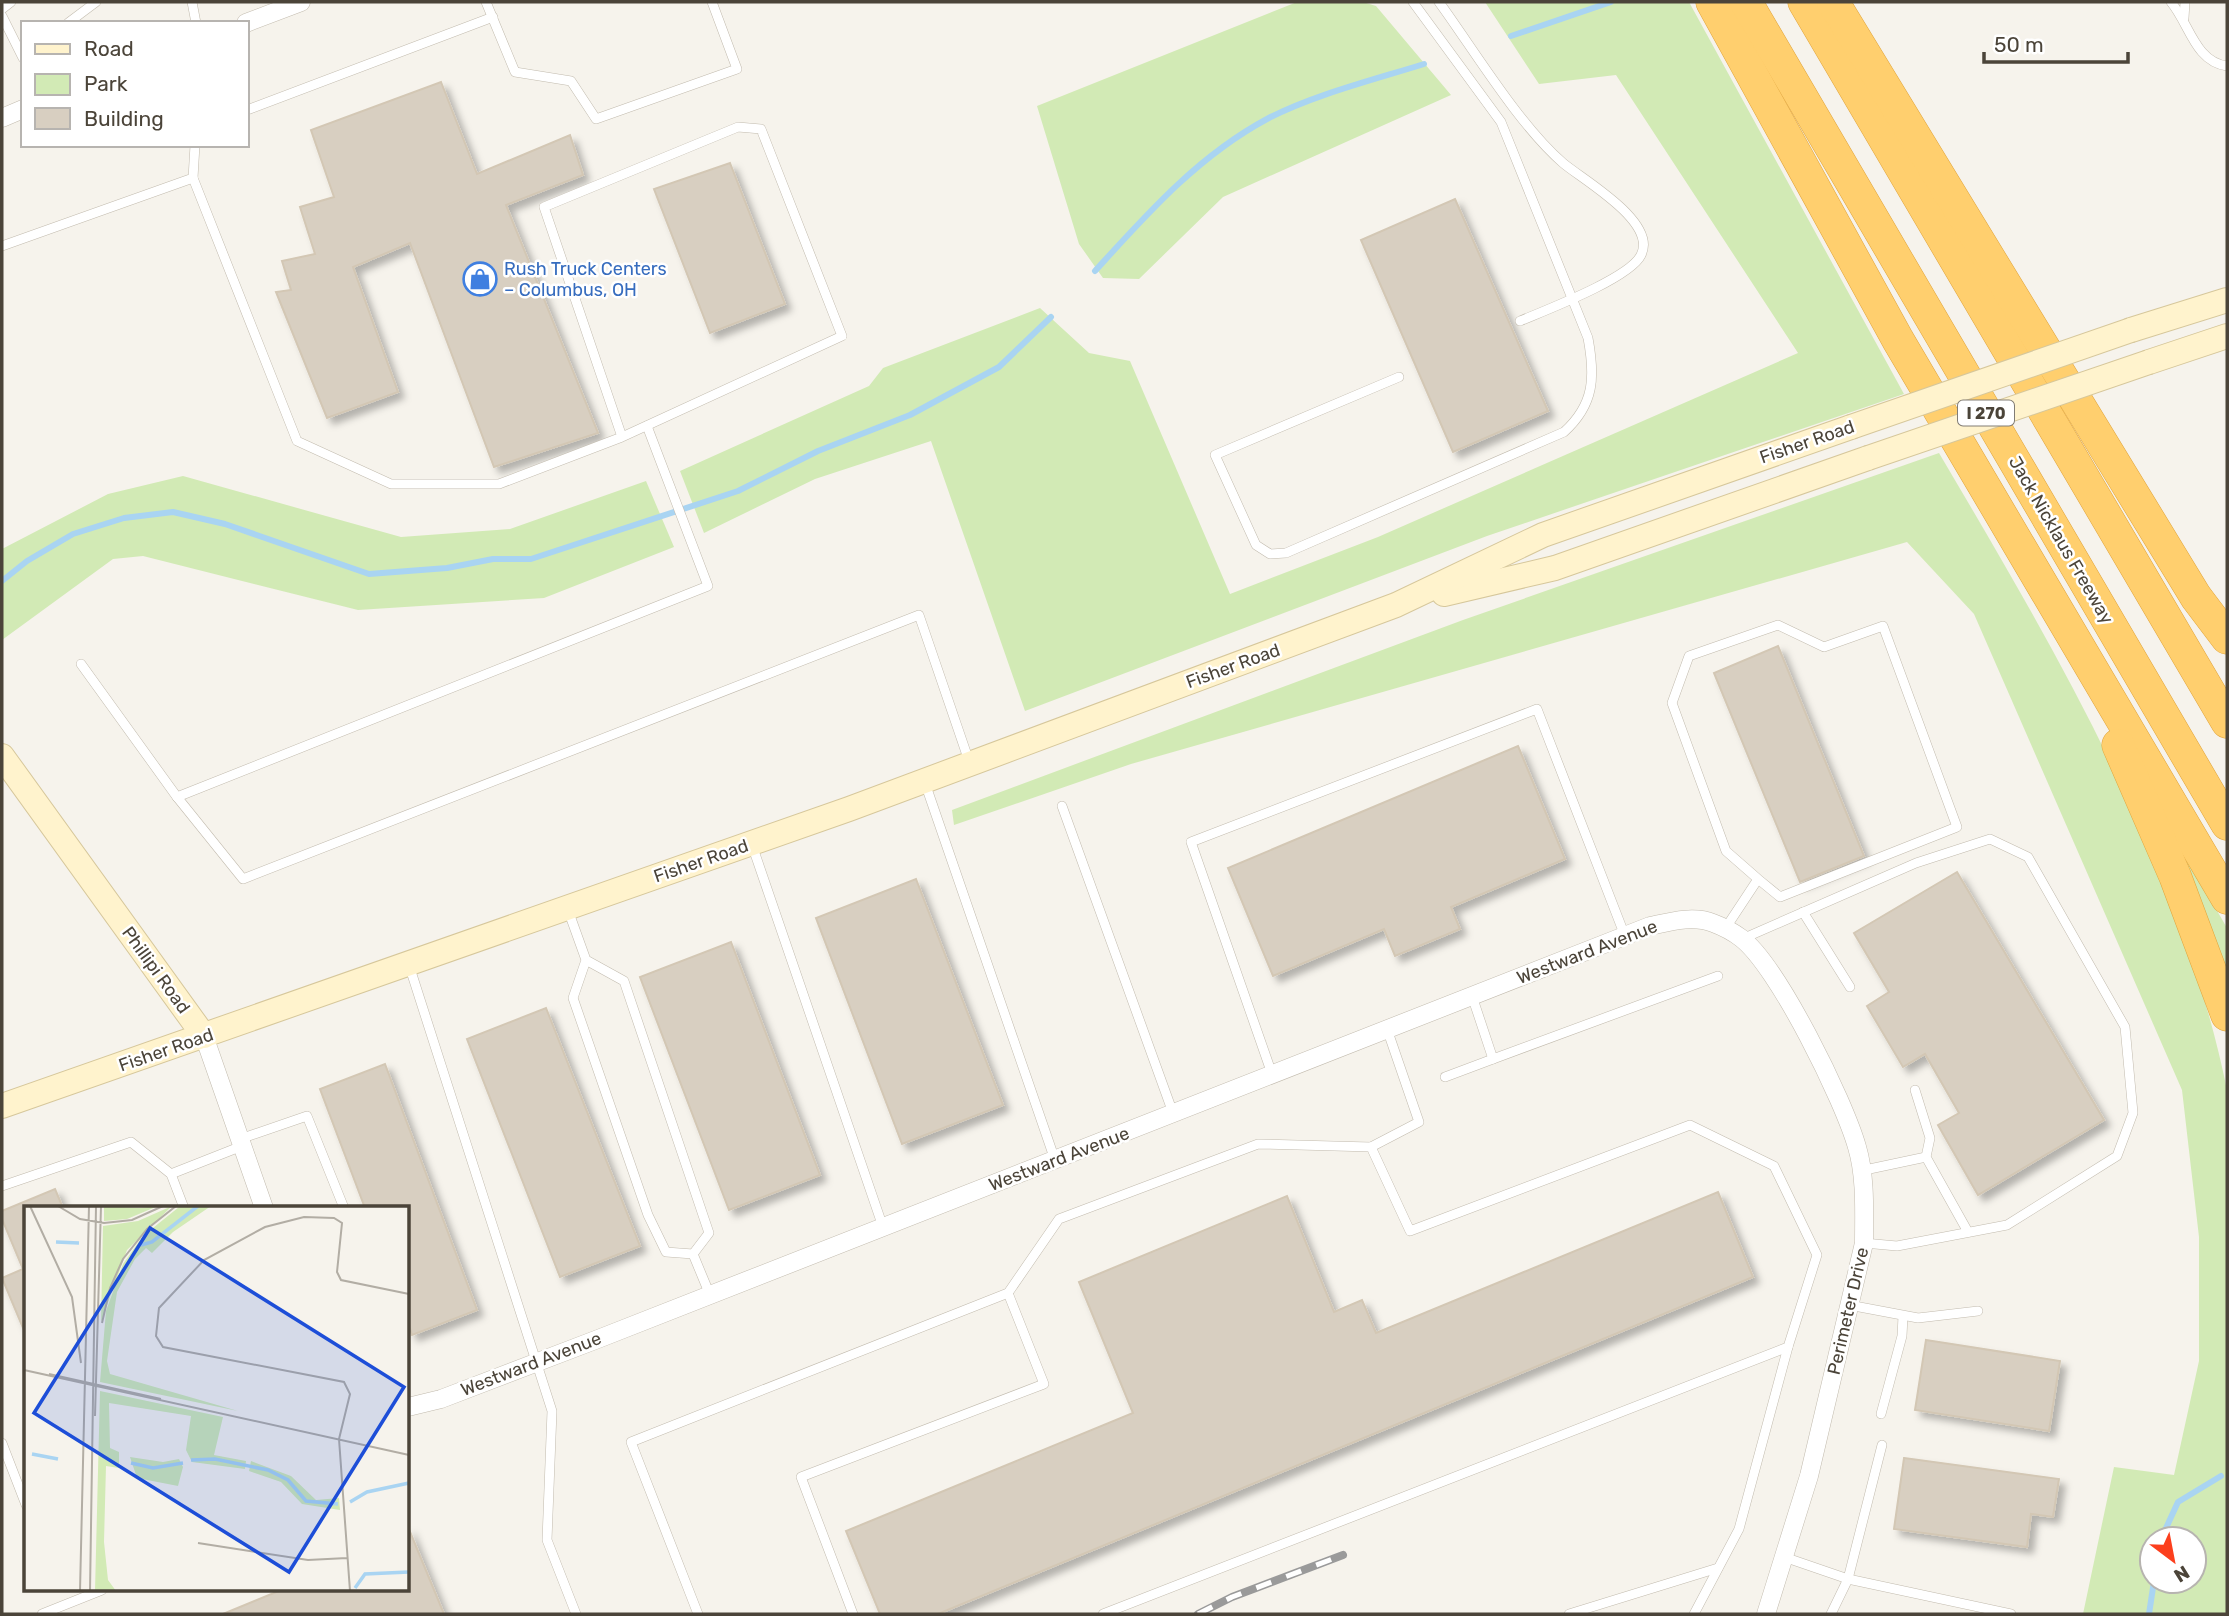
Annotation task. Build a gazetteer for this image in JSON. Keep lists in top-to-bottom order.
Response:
{
  "streets": {
    "highway": ["I 270", "Jack Nicklaus Freeway"],
    "main road": ["Fisher Road", "Phillipi Road"],
    "street": ["Westward Avenue", "Perimeter Drive"]
  },
  "crossings": [
    ["Fisher Road", "Phillipi Road"],
    ["Westward Avenue", "Perimeter Drive"]
  ],
  "places": {
    "shop": ["Rush Truck Centers – Columbus, OH"]
  },
  "legend": ["Road", "Park", "Building"],
  "scale_bar": "50 m",
  "north": "bottom right"
}
